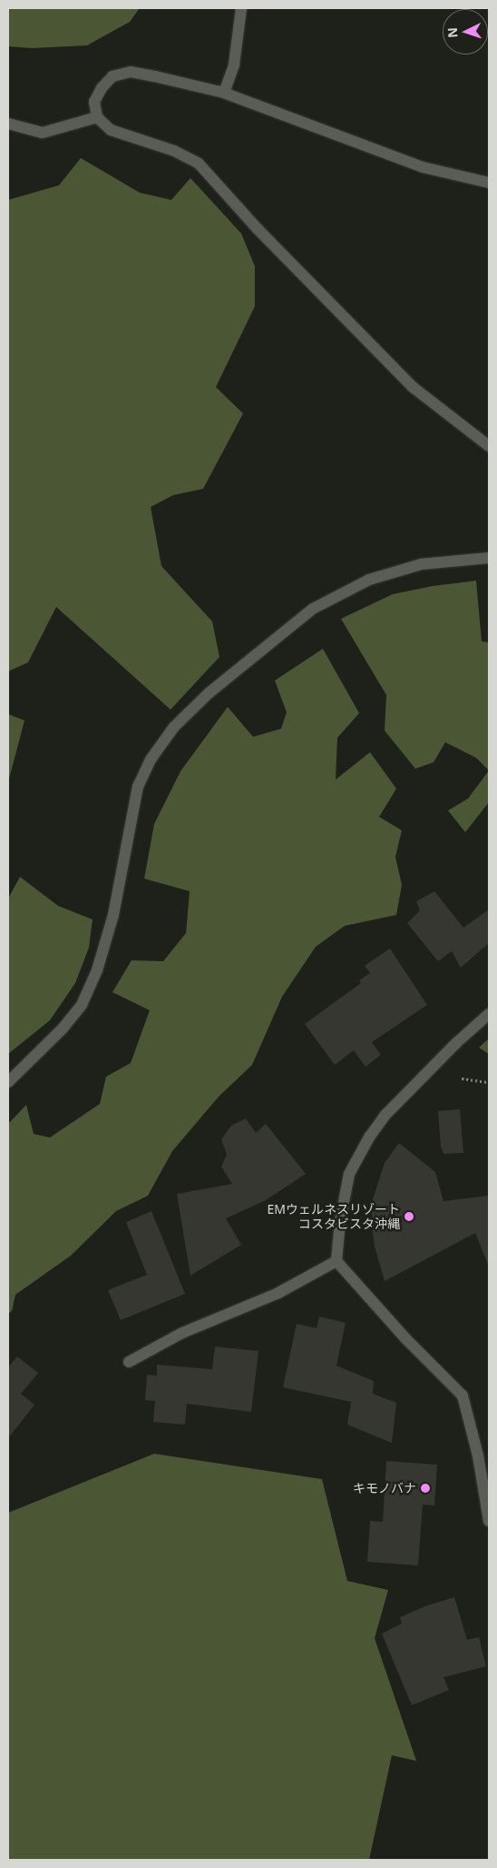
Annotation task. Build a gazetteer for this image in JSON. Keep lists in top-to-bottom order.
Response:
{
  "places": ["EMウェルネスリゾート コスタビスタ沖縄", "キモノバナ"],
  "north": "left"
}
